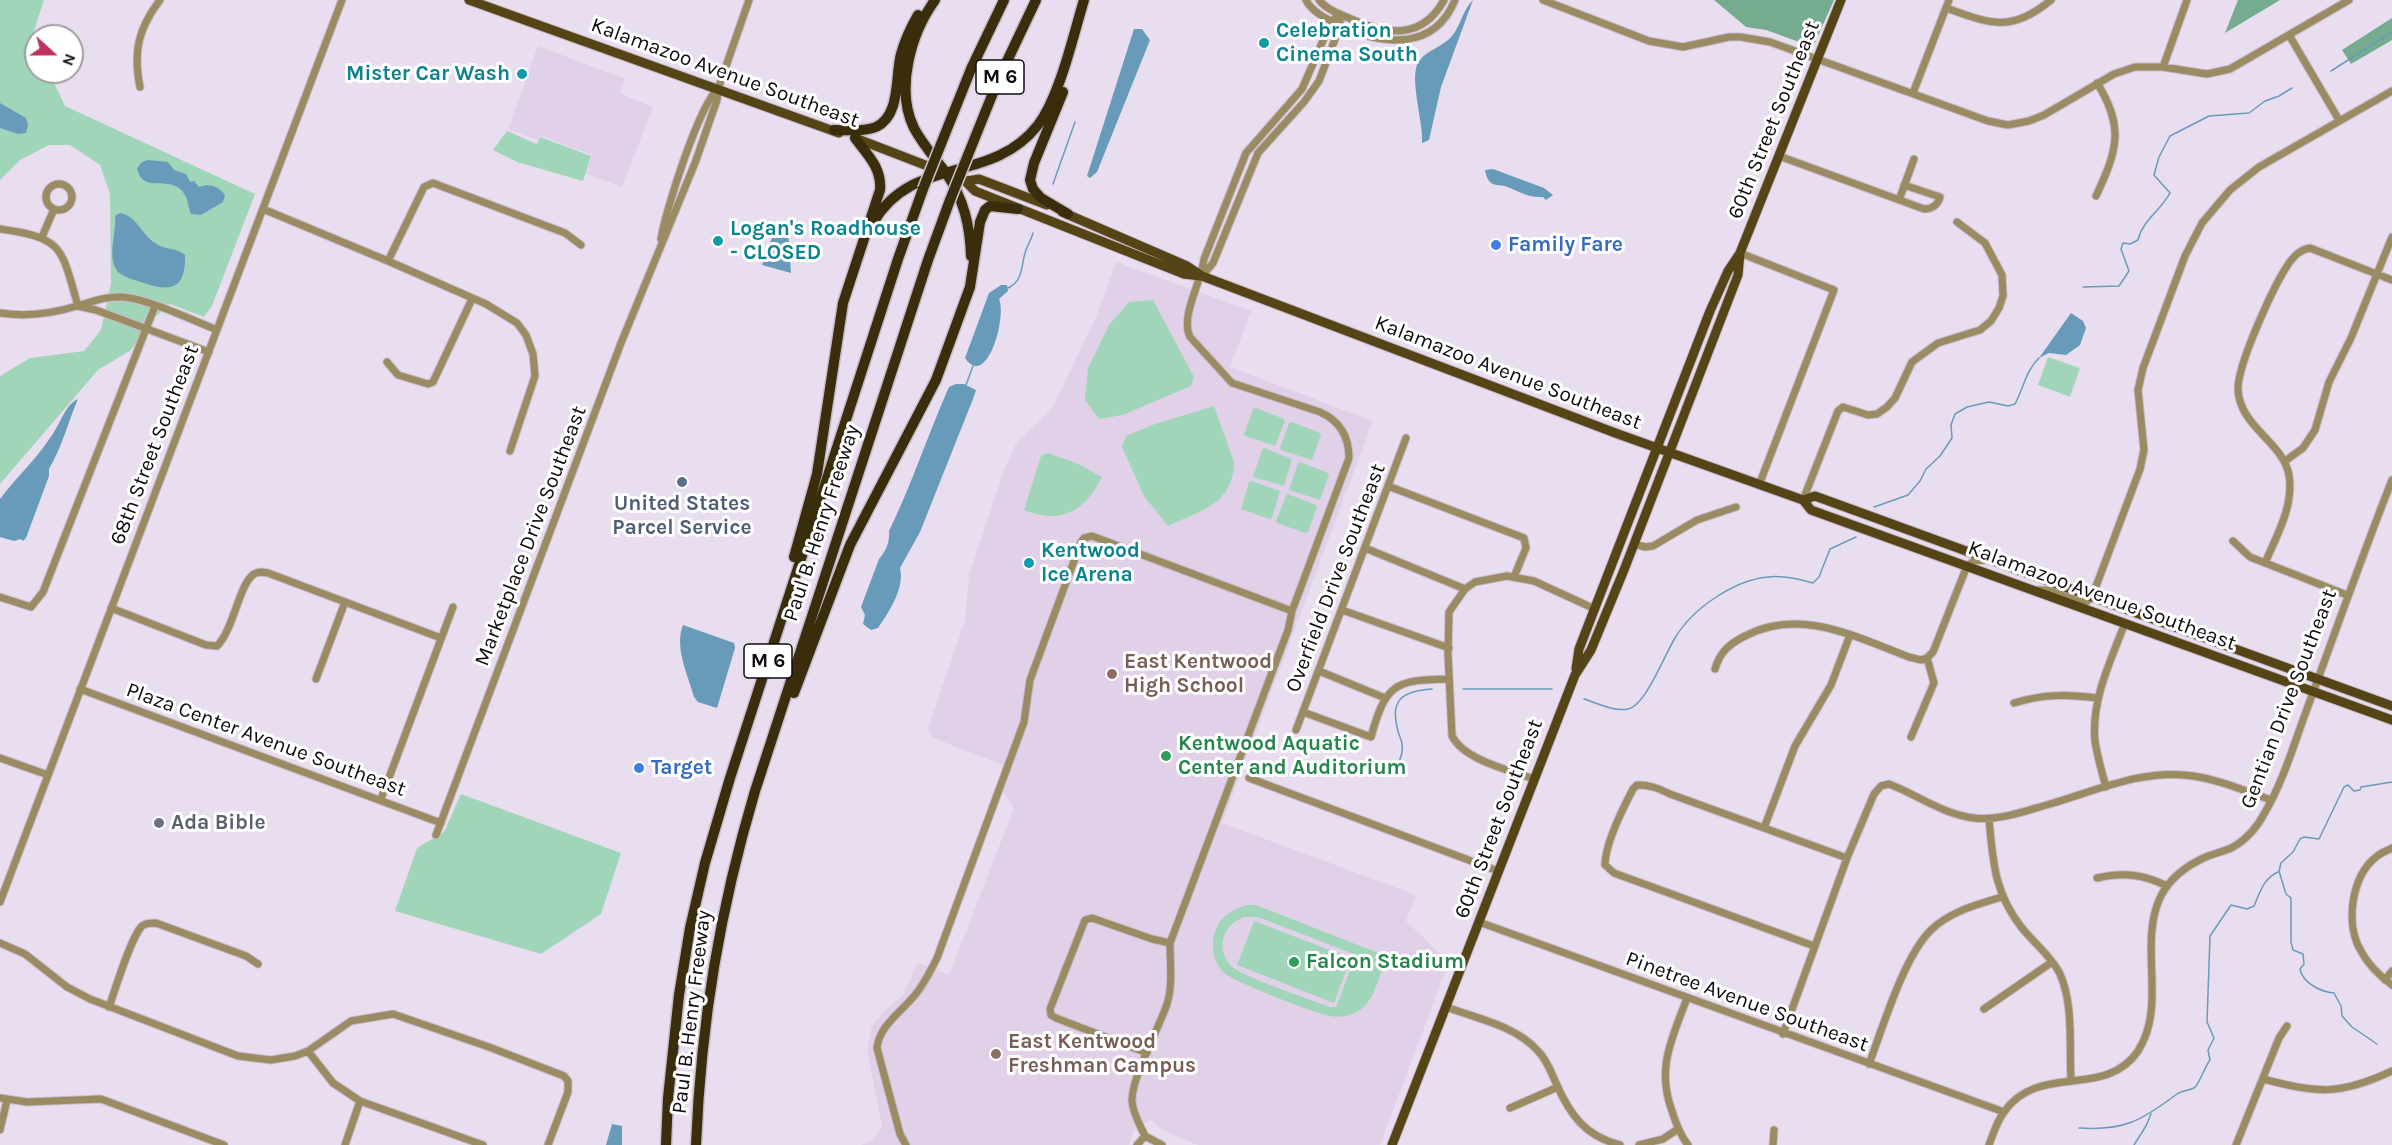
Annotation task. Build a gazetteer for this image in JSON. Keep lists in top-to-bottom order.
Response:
{
  "streets": {
    "highway": ["M 6", "Paul B. Henry Freeway"],
    "main road": ["Kalamazoo Avenue Southeast", "60th Street Southeast"],
    "street": [
      "68th Street Southeast",
      "Marketplace Drive Southeast",
      "Overfield Drive Southeast",
      "Gentian Drive Southeast",
      "Plaza Center Avenue Southeast",
      "Pinetree Avenue Southeast"
    ]
  },
  "crossings": [
    ["Kalamazoo Avenue Southeast", "60th Street Southeast"],
    ["Kalamazoo Avenue Southeast", "Marketplace Drive Southeast"],
    ["Kalamazoo Avenue Southeast", "Gentian Drive Southeast"],
    ["60th Street Southeast", "Pinetree Avenue Southeast"],
    ["68th Street Southeast", "Plaza Center Avenue Southeast"],
    ["Marketplace Drive Southeast", "Plaza Center Avenue Southeast"],
    ["Gentian Drive Southeast", "Pinetree Avenue Southeast"]
  ],
  "places": [
    "Celebration Cinema South",
    "Mister Car Wash",
    "Logan's Roadhouse - CLOSED",
    "Family Fare",
    "United States Parcel Service",
    "Kentwood Ice Arena",
    "East Kentwood High School",
    "Kentwood Aquatic Center and Auditorium",
    "Target",
    "Ada Bible",
    "Falcon Stadium",
    "East Kentwood Freshman Campus"
  ],
  "north": "right"
}
